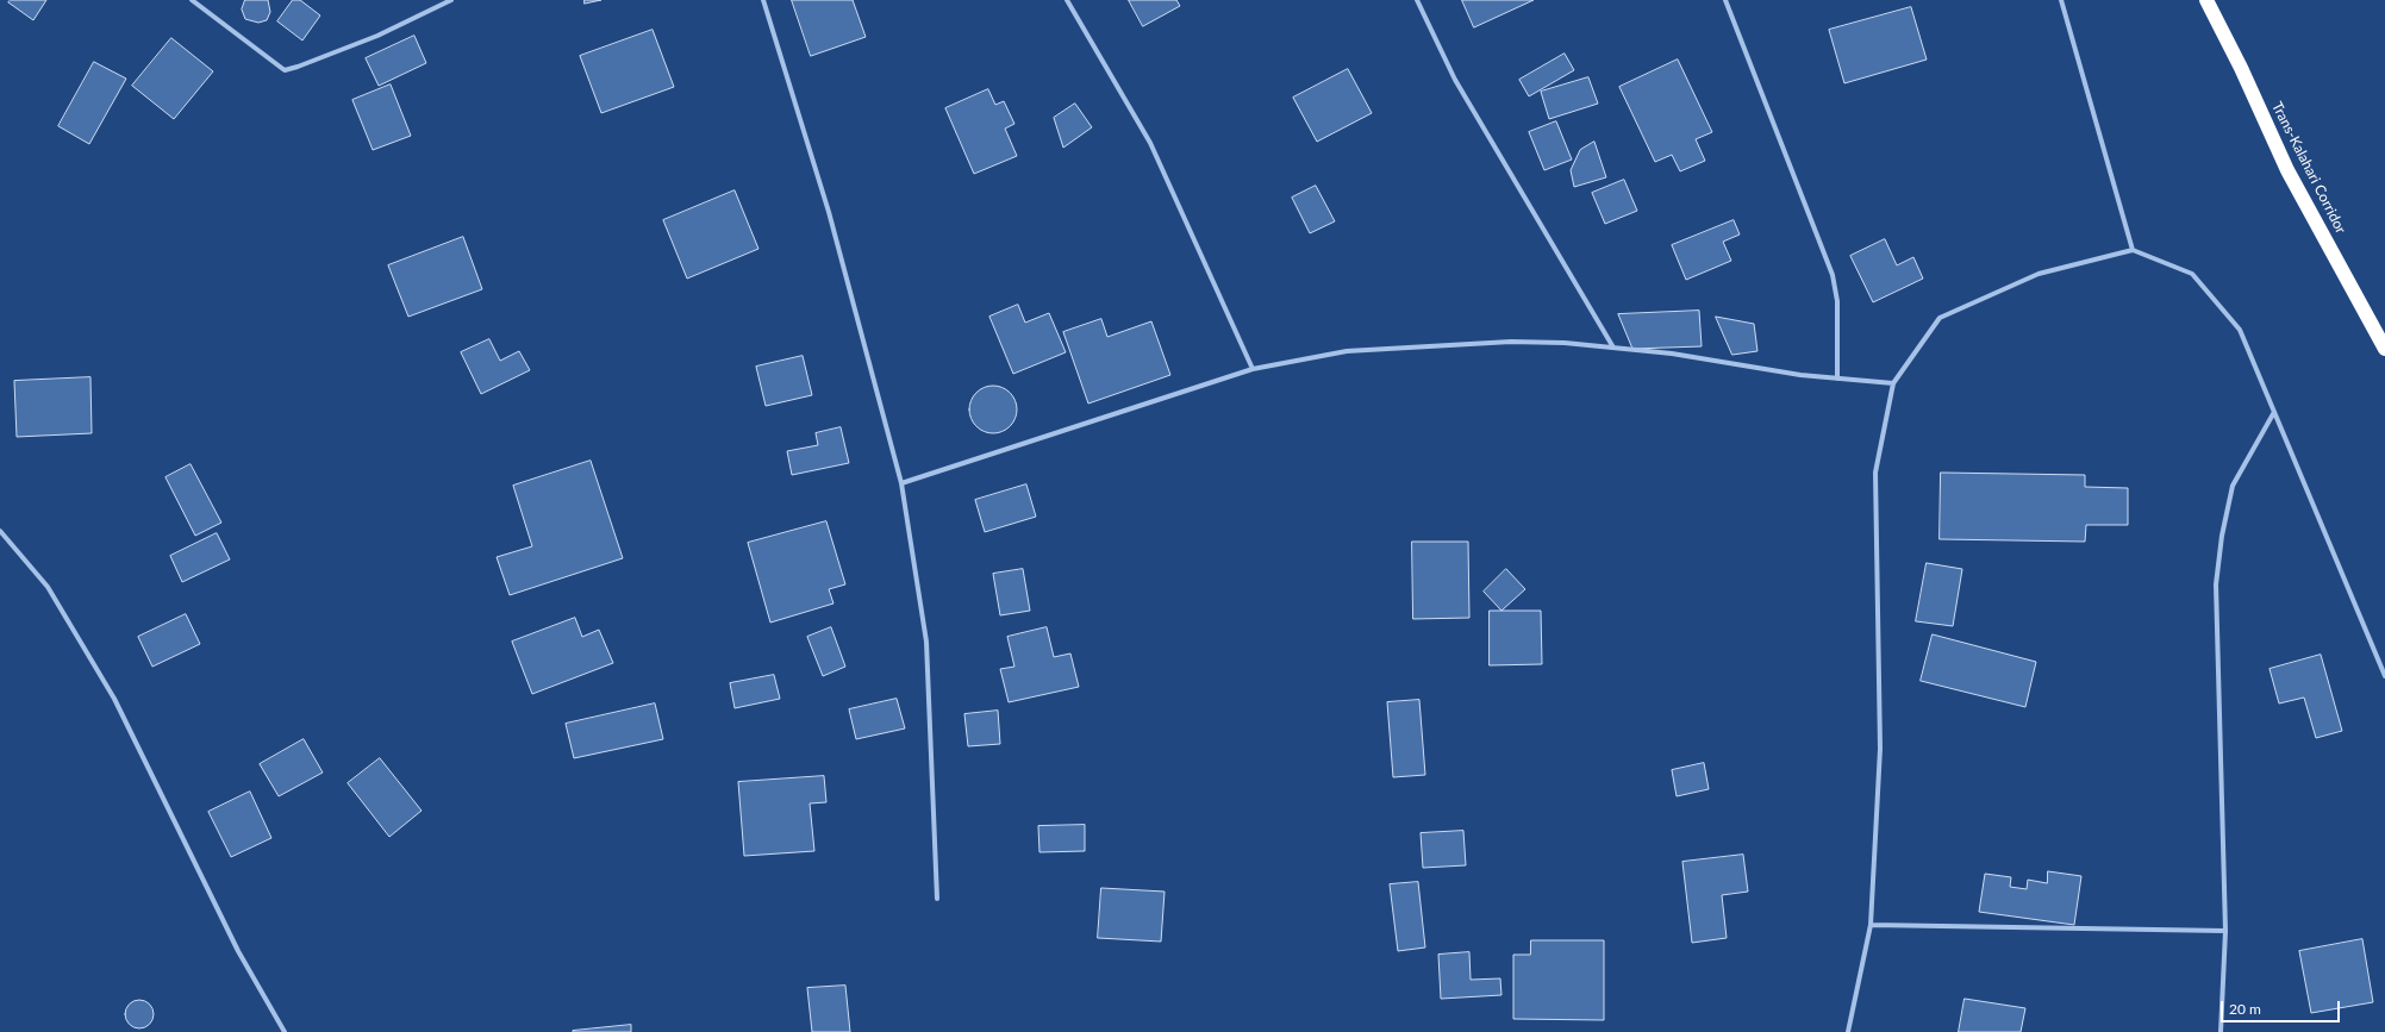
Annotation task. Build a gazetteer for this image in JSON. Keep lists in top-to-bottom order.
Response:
{
  "streets": {
    "highway": ["Trans-Kalahari Corridor"]
  },
  "scale_bar": "20 m"
}
